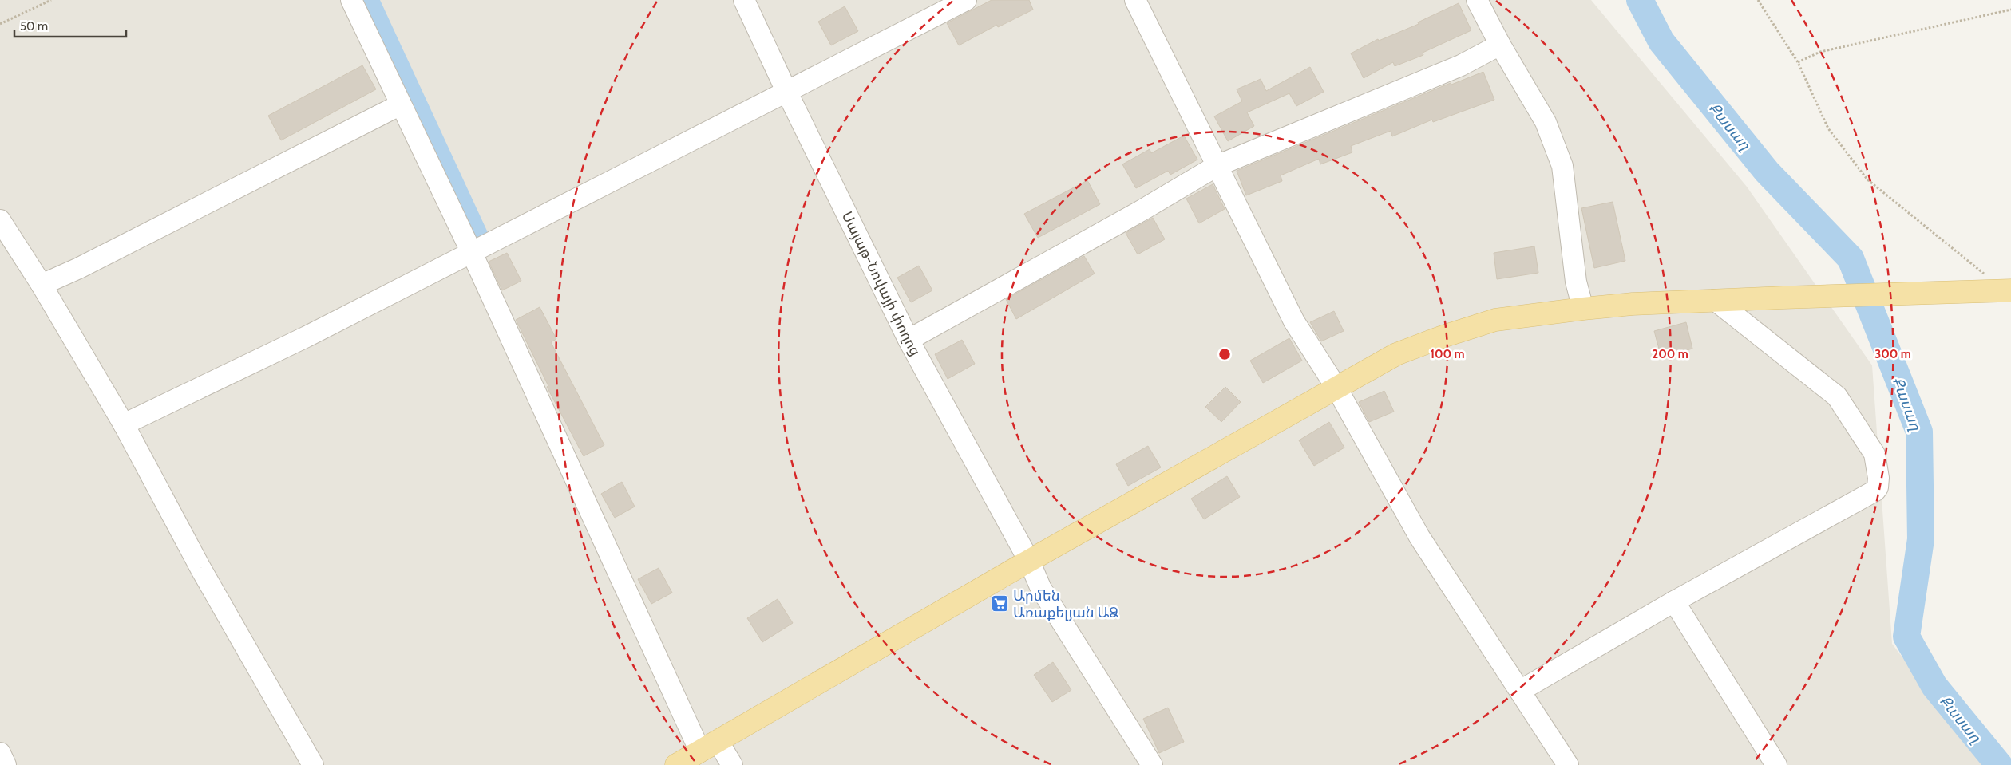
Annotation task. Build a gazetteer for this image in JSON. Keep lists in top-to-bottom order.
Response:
{
  "streets": {
    "street": ["Սայաթ-Նովայի փողոց"]
  },
  "water": ["Քասաղ"],
  "places": {
    "supermarket": ["Արմեն Առաքելյան ԱՁ"]
  },
  "scale_bar": "50 m",
  "rings": ["100 m", "200 m", "300 m"]
}
